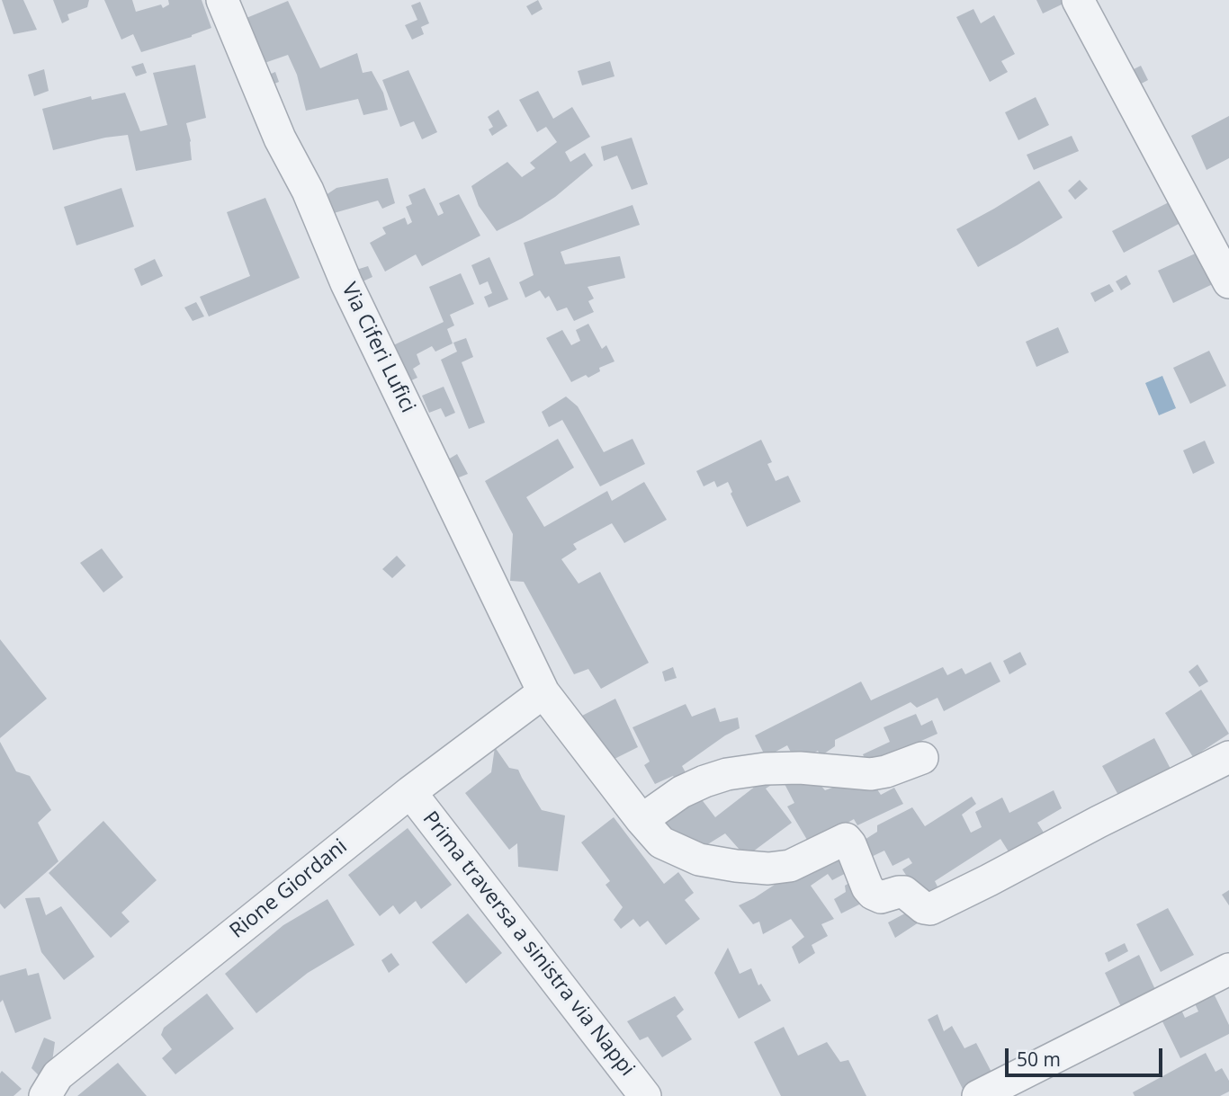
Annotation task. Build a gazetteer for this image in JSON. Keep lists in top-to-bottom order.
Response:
{
  "streets": {
    "street": ["Via Ciferi Lufici", "Rione Giordani", "Prima traversa a sinistra via Nappi"]
  },
  "crossings": [
    ["Via Ciferi Lufici", "Rione Giordani"],
    ["Rione Giordani", "Prima traversa a sinistra via Nappi"]
  ],
  "scale_bar": "50 m"
}
